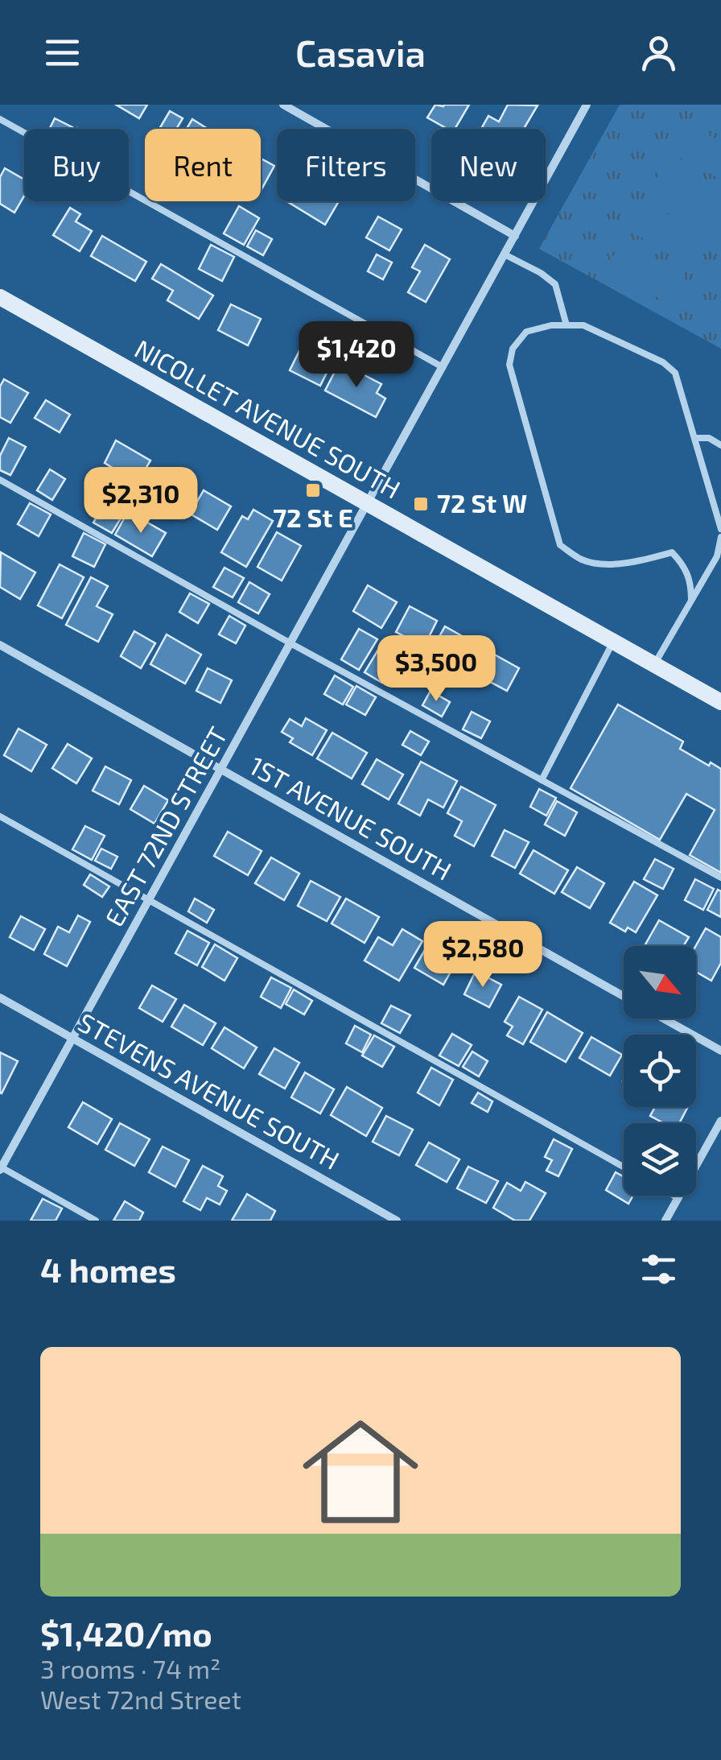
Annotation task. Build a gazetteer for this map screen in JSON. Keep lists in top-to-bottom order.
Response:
{
  "streets": {
    "main road": ["NICOLLET AVENUE SOUTH"],
    "street": ["1ST AVENUE SOUTH", "EAST 72ND STREET", "STEVENS AVENUE SOUTH"]
  },
  "crossings": [
    ["NICOLLET AVENUE SOUTH", "EAST 72ND STREET"],
    ["1ST AVENUE SOUTH", "EAST 72ND STREET"],
    ["EAST 72ND STREET", "STEVENS AVENUE SOUTH"]
  ],
  "places": {
    "transit": ["72 St E", "72 St W"]
  },
  "north": "bottom right",
  "page": {
    "header": "Casavia",
    "chip": [
      "Buy",
      "Rent",
      "Filters",
      "New"
    ],
    "price": [
      "$1,420",
      "$2,310",
      "$3,500",
      "$2,580"
    ],
    "heading": "4 homes",
    "list": [
      {
        "name": "$1,420/mo",
        "note": "3 rooms · 74 m² · West 72nd Street"
      }
    ]
  }
}
